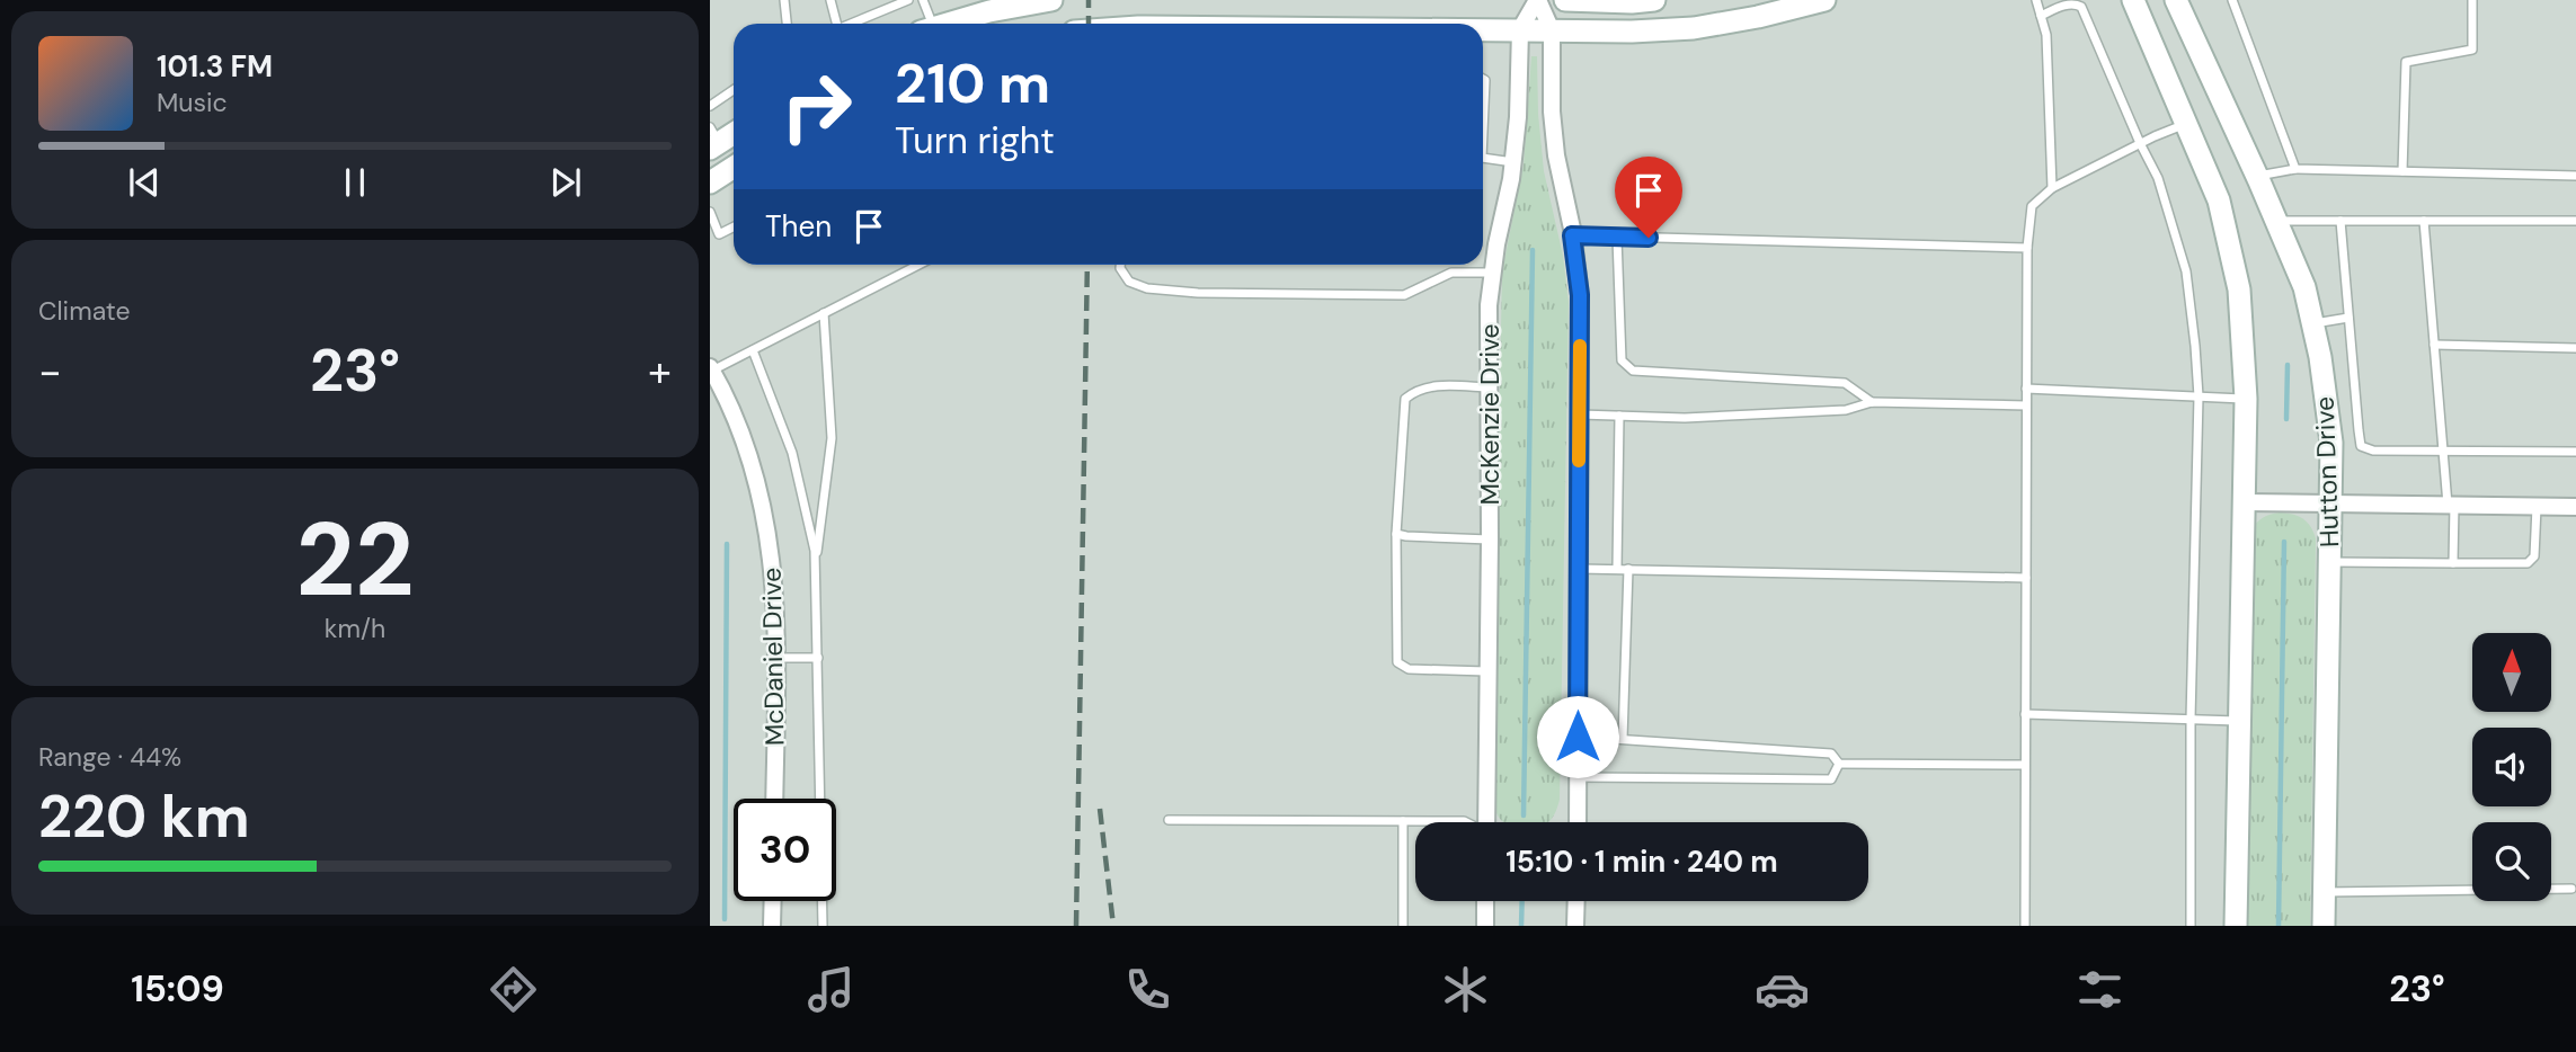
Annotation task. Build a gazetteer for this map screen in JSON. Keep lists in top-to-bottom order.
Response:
{
  "streets": {
    "street": ["McKenzie Drive", "Hutton Drive", "McDaniel Drive"]
  },
  "north": "top",
  "page": {
    "turn": ["210 m", "Turn right"],
    "song": ["101.3 FM", "Music"],
    "then": "Then",
    "tile": [
      "Climate",
      ["22", "km/h"],
      ["Range · 44%", "220 km"]
    ],
    "heat": ["−", "23°", "+"],
    "limit": "30",
    "trip": "15:10 · 1 min · 240 m",
    "tabs": ["15:09", "23°"]
  }
}
